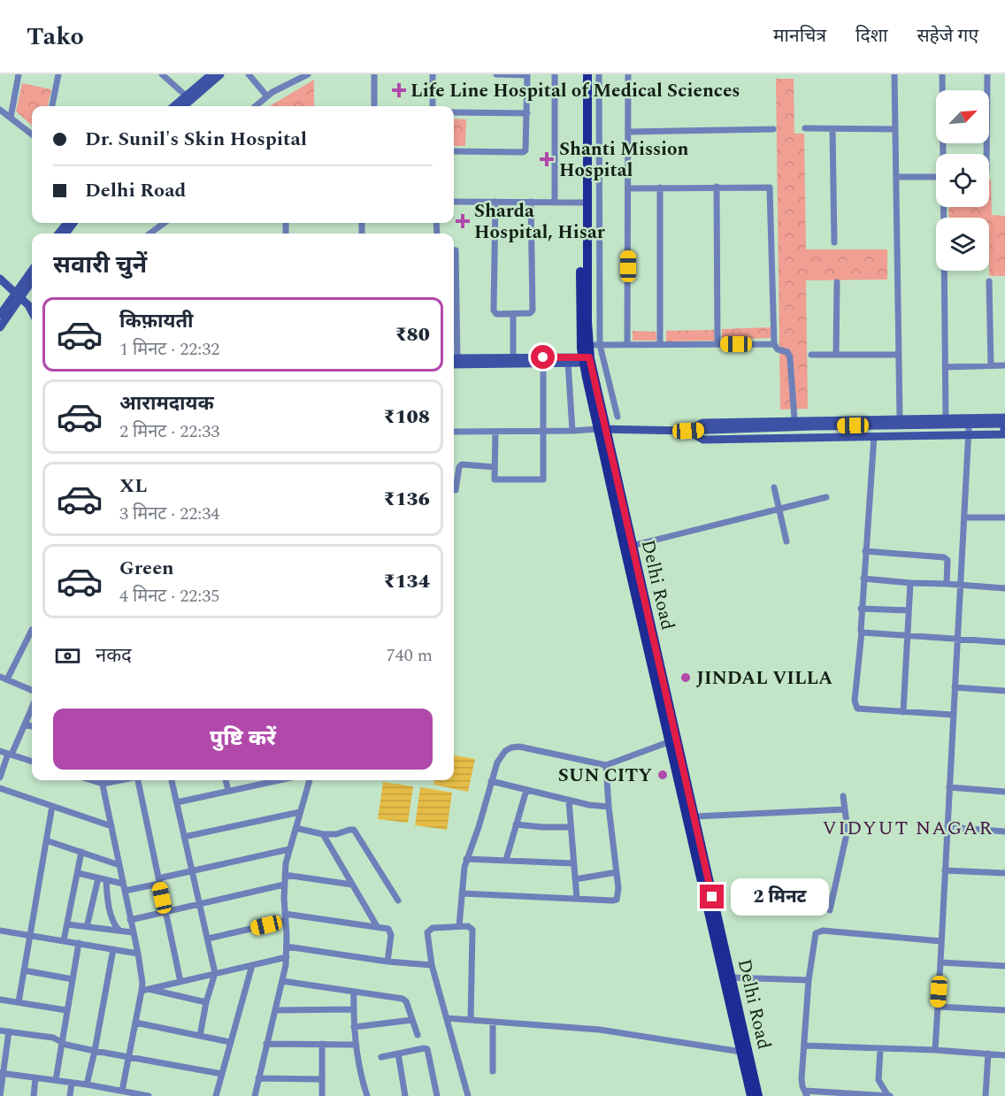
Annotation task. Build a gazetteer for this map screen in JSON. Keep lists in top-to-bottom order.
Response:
{
  "streets": {
    "main road": ["Delhi Road"]
  },
  "districts": ["VIDYUT NAGAR"],
  "places": {
    "health": ["Life Line Hospital of Medical Sciences", "Shanti Mission Hospital", "Sharda Hospital, Hisar"],
    "other": ["JINDAL VILLA", "SUN CITY"]
  },
  "north": "top right",
  "page": {
    "header": "Tako",
    "nav": ["मानचित्र", "दिशा", "सहेजे गए"],
    "banner": ["Dr. Sunil's Skin Hospital", "Delhi Road"],
    "heading": "सवारी चुनें",
    "list": [
      {
        "name": "किफ़ायती",
        "note": "1 मिनट · 22:32",
        "value": "₹80"
      },
      {
        "name": "आरामदायक",
        "note": "2 मिनट · 22:33",
        "value": "₹108"
      },
      {
        "name": "XL",
        "note": "3 मिनट · 22:34",
        "value": "₹136"
      },
      {
        "name": "Green",
        "note": "4 मिनट · 22:35",
        "value": "₹134"
      }
    ],
    "pay": ["नकद", "740 m"],
    "buttons": "पुष्टि करें",
    "bubble": "2 मिनट"
  }
}
